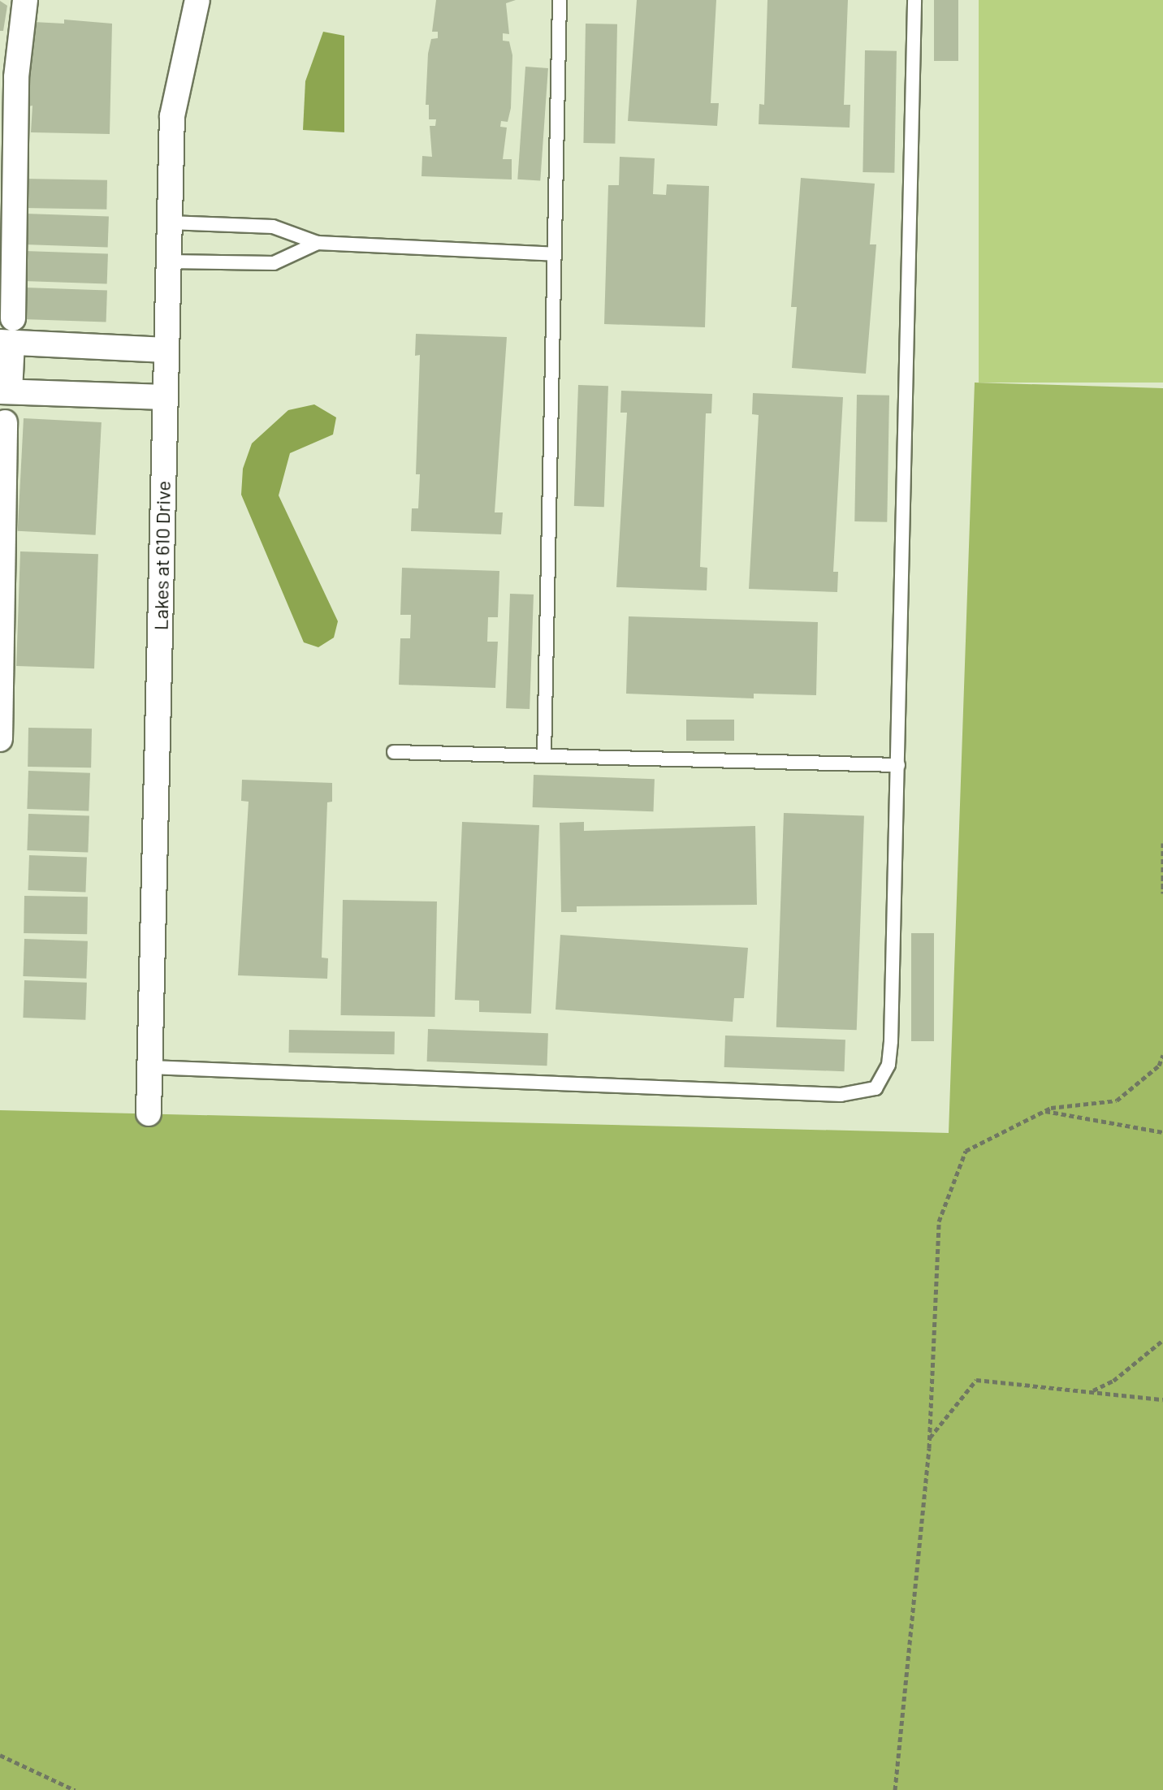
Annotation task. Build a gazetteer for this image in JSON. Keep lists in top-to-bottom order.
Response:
{
  "streets": {
    "street": ["Lakes at 610 Drive"]
  }
}
